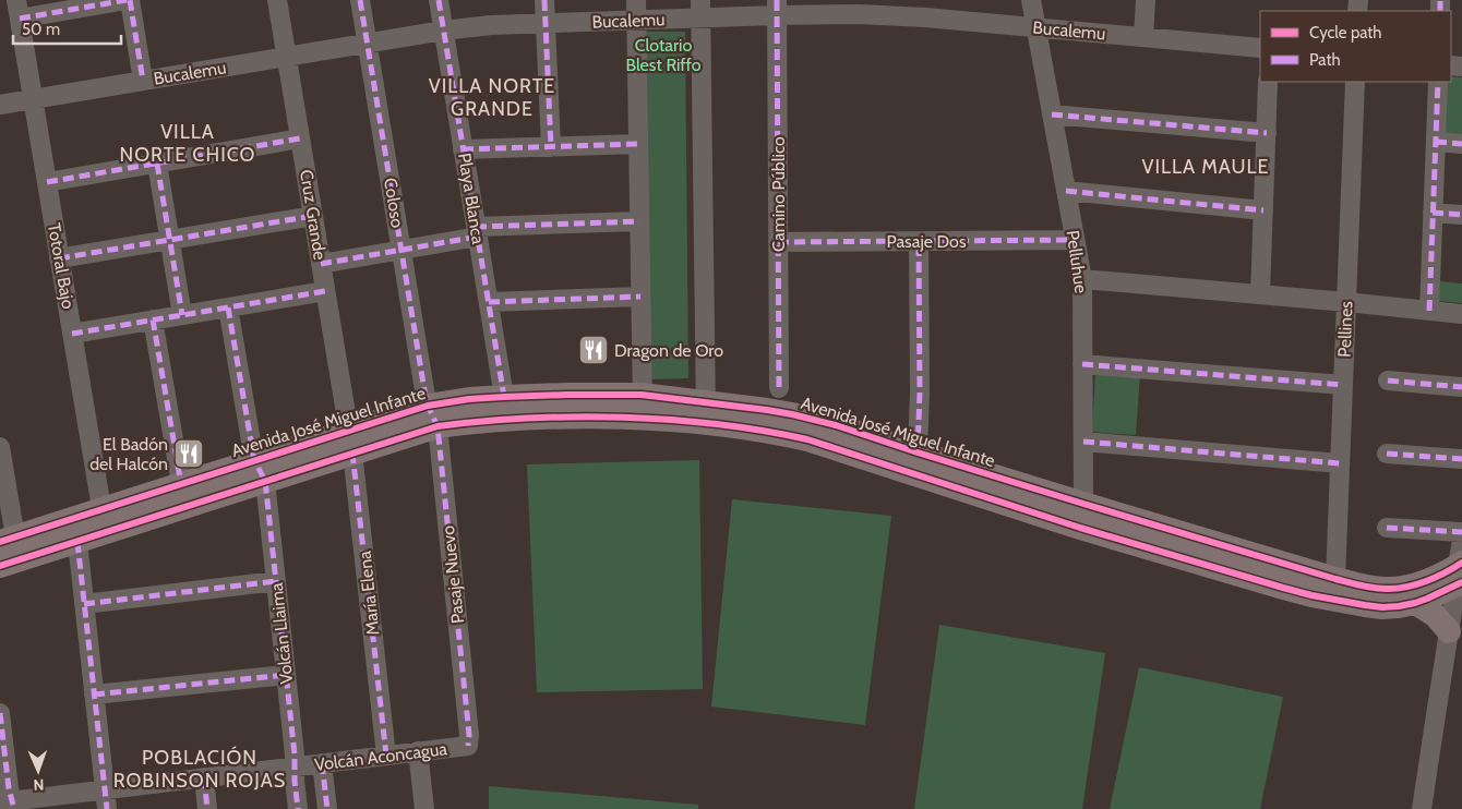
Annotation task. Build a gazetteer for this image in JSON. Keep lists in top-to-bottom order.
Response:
{
  "streets": {
    "main road": ["Avenida José Miguel Infante"],
    "street": [
      "Bucalemu",
      "Camino Público",
      "Playa Blanca",
      "Coloso",
      "Cruz Grande",
      "Pasaje Dos",
      "Pelluhue",
      "Totoral Bajo",
      "Pellines",
      "Pasaje Nuevo",
      "María Elena",
      "Volcán Llaima",
      "Volcán Aconcagua"
    ]
  },
  "crossings": [
    ["Bucalemu", "Camino Público"],
    ["Bucalemu", "Playa Blanca"],
    ["Bucalemu", "Coloso"],
    ["Bucalemu", "Cruz Grande"],
    ["Bucalemu", "Pelluhue"],
    ["Bucalemu", "Totoral Bajo"],
    ["Camino Público", "Pasaje Dos"],
    ["Playa Blanca", "Avenida José Miguel Infante"],
    ["Coloso", "Avenida José Miguel Infante"],
    ["Coloso", "Pasaje Nuevo"],
    ["Cruz Grande", "Avenida José Miguel Infante"],
    ["Cruz Grande", "María Elena"],
    ["Pasaje Dos", "Pelluhue"],
    ["Pelluhue", "Avenida José Miguel Infante"],
    ["Totoral Bajo", "Avenida José Miguel Infante"],
    ["Pellines", "Avenida José Miguel Infante"],
    ["Avenida José Miguel Infante", "Pasaje Nuevo"],
    ["Avenida José Miguel Infante", "María Elena"],
    ["Avenida José Miguel Infante", "Volcán Llaima"],
    ["Pasaje Nuevo", "Volcán Aconcagua"],
    ["María Elena", "Volcán Aconcagua"],
    ["Volcán Llaima", "Volcán Aconcagua"]
  ],
  "districts": [
    "VILLA NORTE GRANDE",
    "VILLA NORTE CHICO",
    "VILLA MAULE",
    "POBLACIÓN ROBINSON ROJAS"
  ],
  "parks": ["Clotario Blest Riffo"],
  "places": {
    "restaurant": ["Dragon de Oro", "El Badón del Halcón"]
  },
  "legend": ["Cycle path", "Path"],
  "scale_bar": "50 m",
  "north": "bottom"
}
